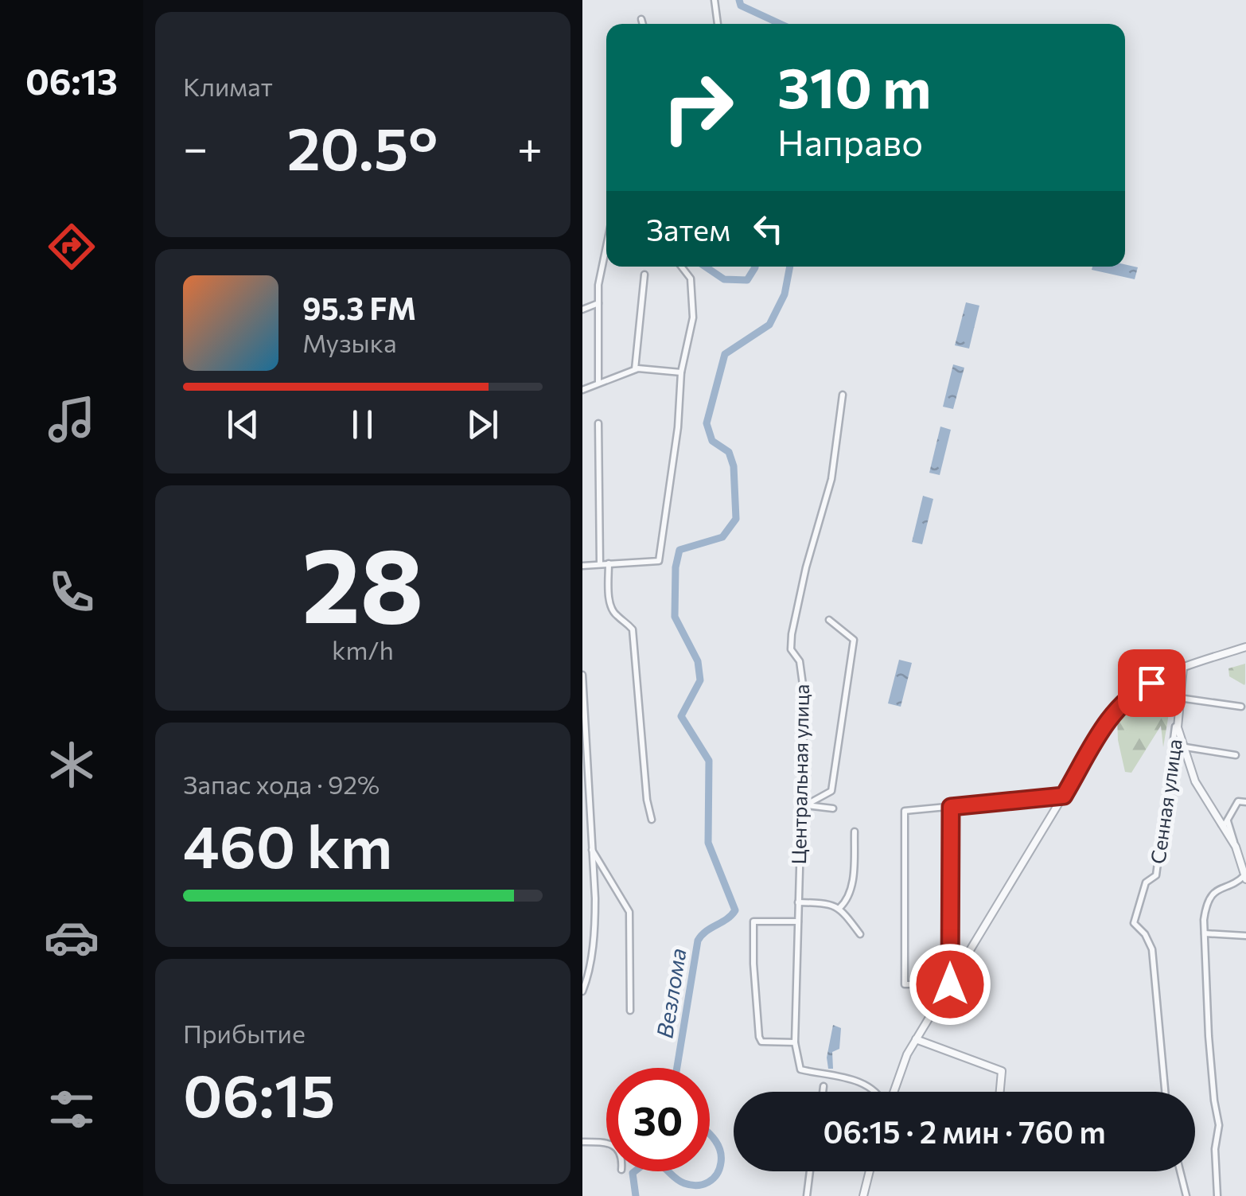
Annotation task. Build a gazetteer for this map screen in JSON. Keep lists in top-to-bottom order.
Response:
{
  "streets": {
    "street": ["Центральная улица", "Сенная улица"]
  },
  "water": ["Везлома"],
  "page": {
    "tabs": "06:13",
    "tile": [
      "Климат",
      ["28", "km/h"],
      ["Запас хода · 92%", "460 km"],
      ["Прибытие", "06:15"]
    ],
    "turn": ["310 m", "Направо"],
    "heat": ["−", "20.5°", "+"],
    "then": "Затем",
    "song": ["95.3 FM", "Музыка"],
    "limit": "30",
    "trip": "06:15 · 2 мин · 760 m"
  }
}
